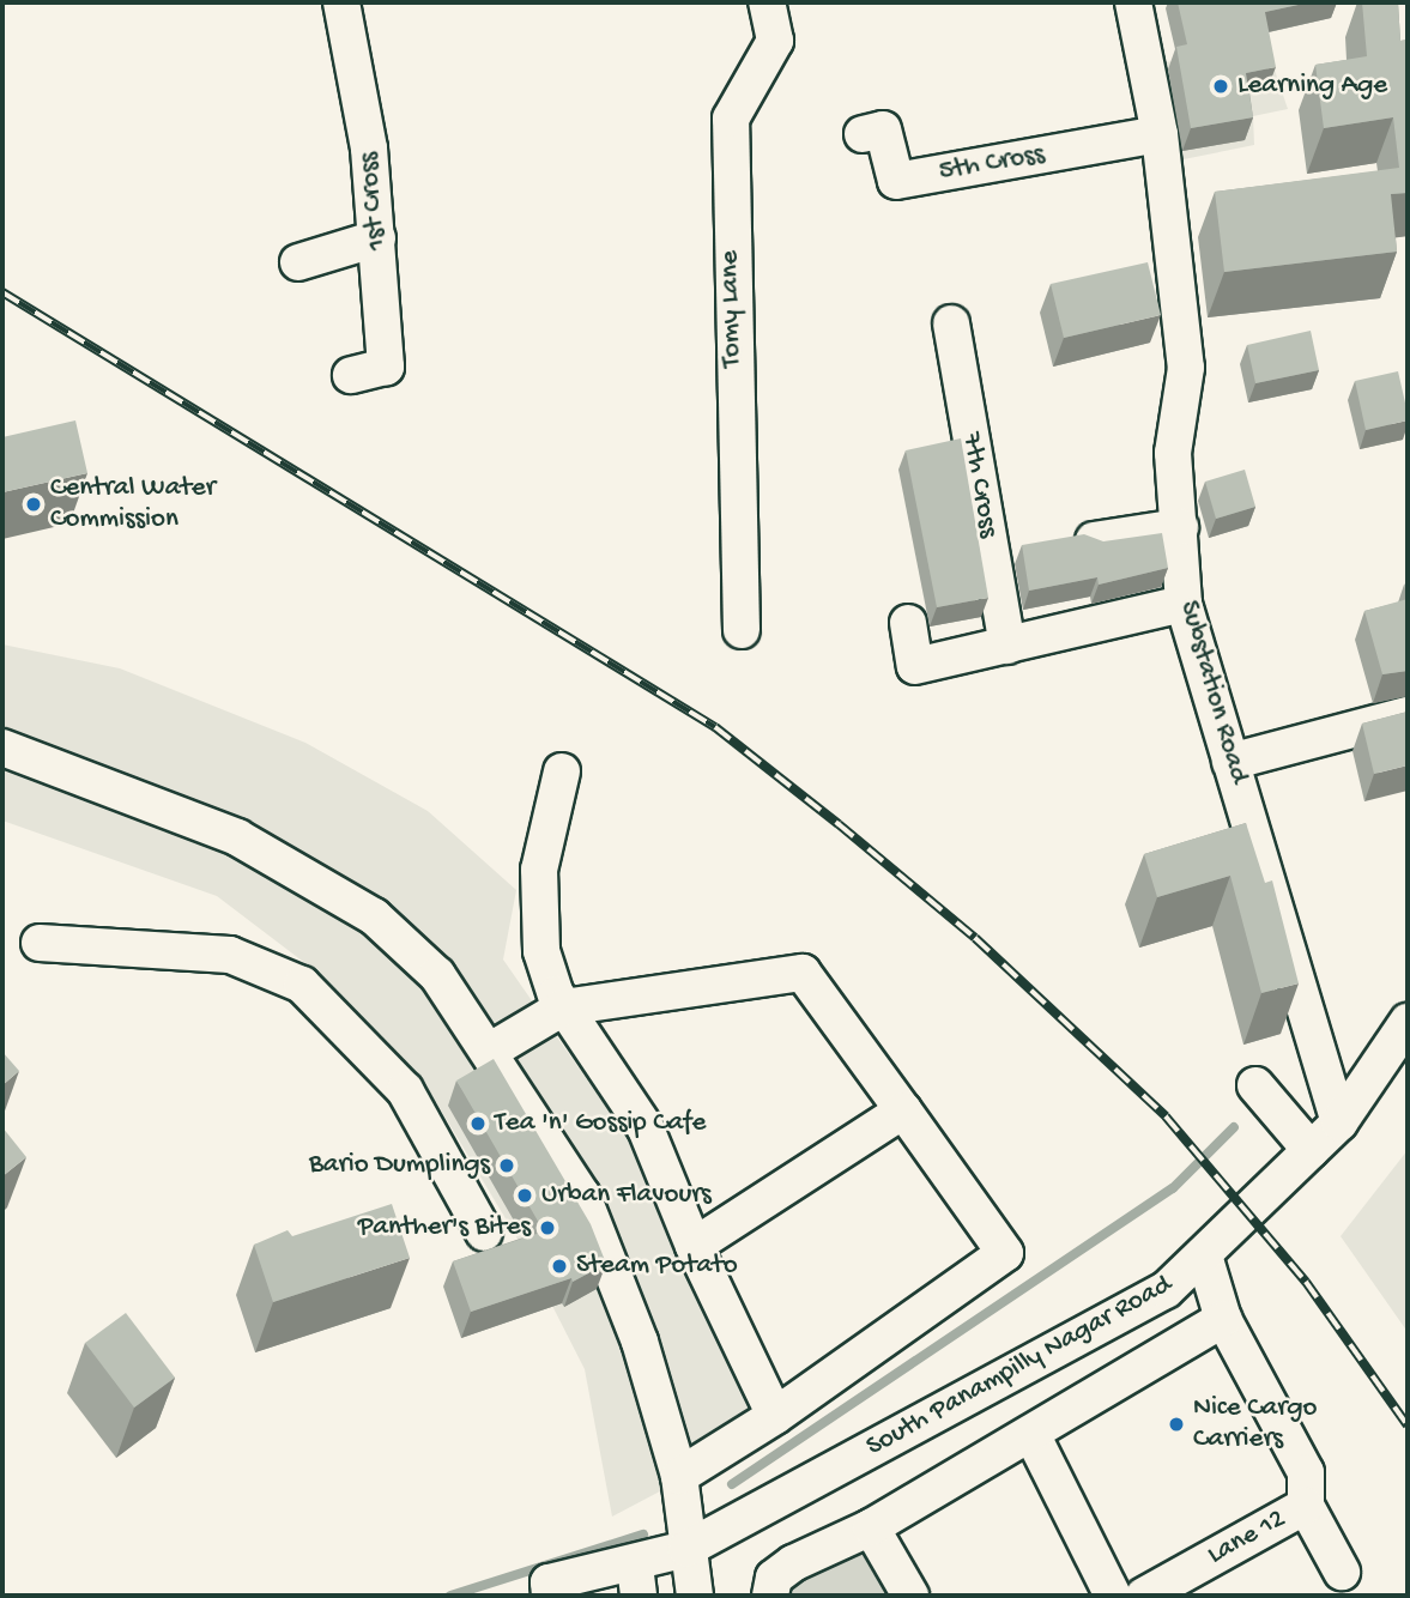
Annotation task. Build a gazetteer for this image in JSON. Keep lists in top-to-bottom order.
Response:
{
  "streets": {
    "street": [
      "5th Cross",
      "1st Cross",
      "Tomy Lane",
      "7th Cross",
      "Substation Road",
      "South Panampilly Nagar Road",
      "Lane 12"
    ]
  },
  "crossings": [
    ["5th Cross", "Substation Road"],
    ["Substation Road", "South Panampilly Nagar Road"]
  ],
  "places": [
    "Learning Age",
    "Central Water Commission",
    "Tea 'n' Gossip Cafe",
    "Bario Dumplings",
    "Urban Flavours",
    "Panther's Bites",
    "Steam Potato",
    "Nice Cargo Carriers"
  ]
}
